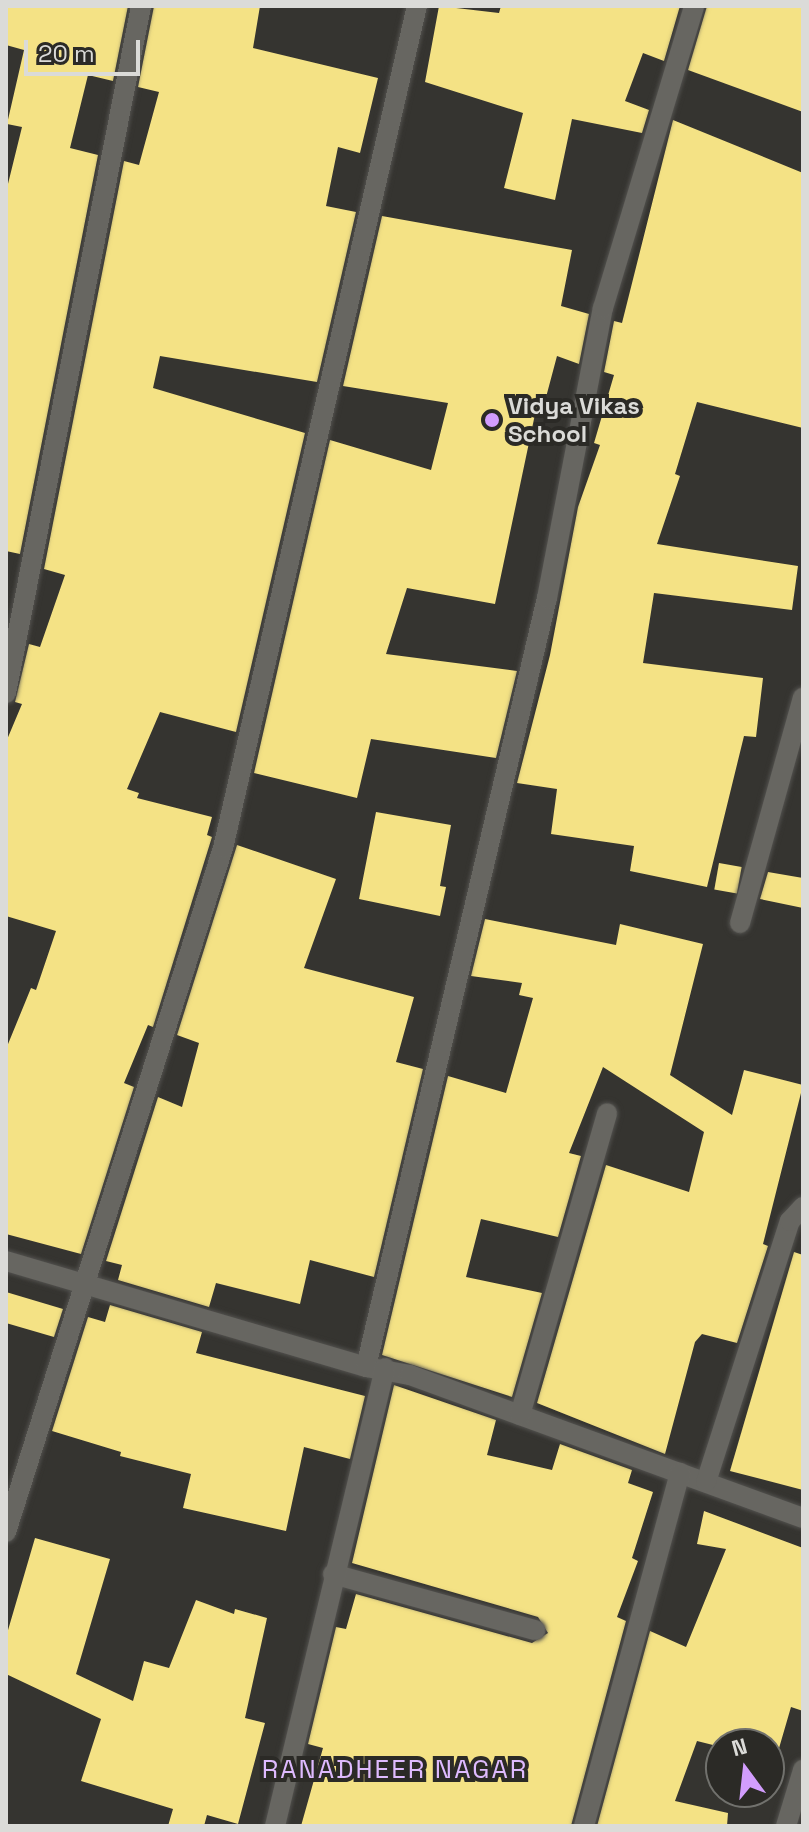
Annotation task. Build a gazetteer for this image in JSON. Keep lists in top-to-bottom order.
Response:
{
  "districts": ["RANADHEER NAGAR"],
  "places": ["Vidya Vikas School"],
  "scale_bar": "20 m",
  "north": "top"
}
